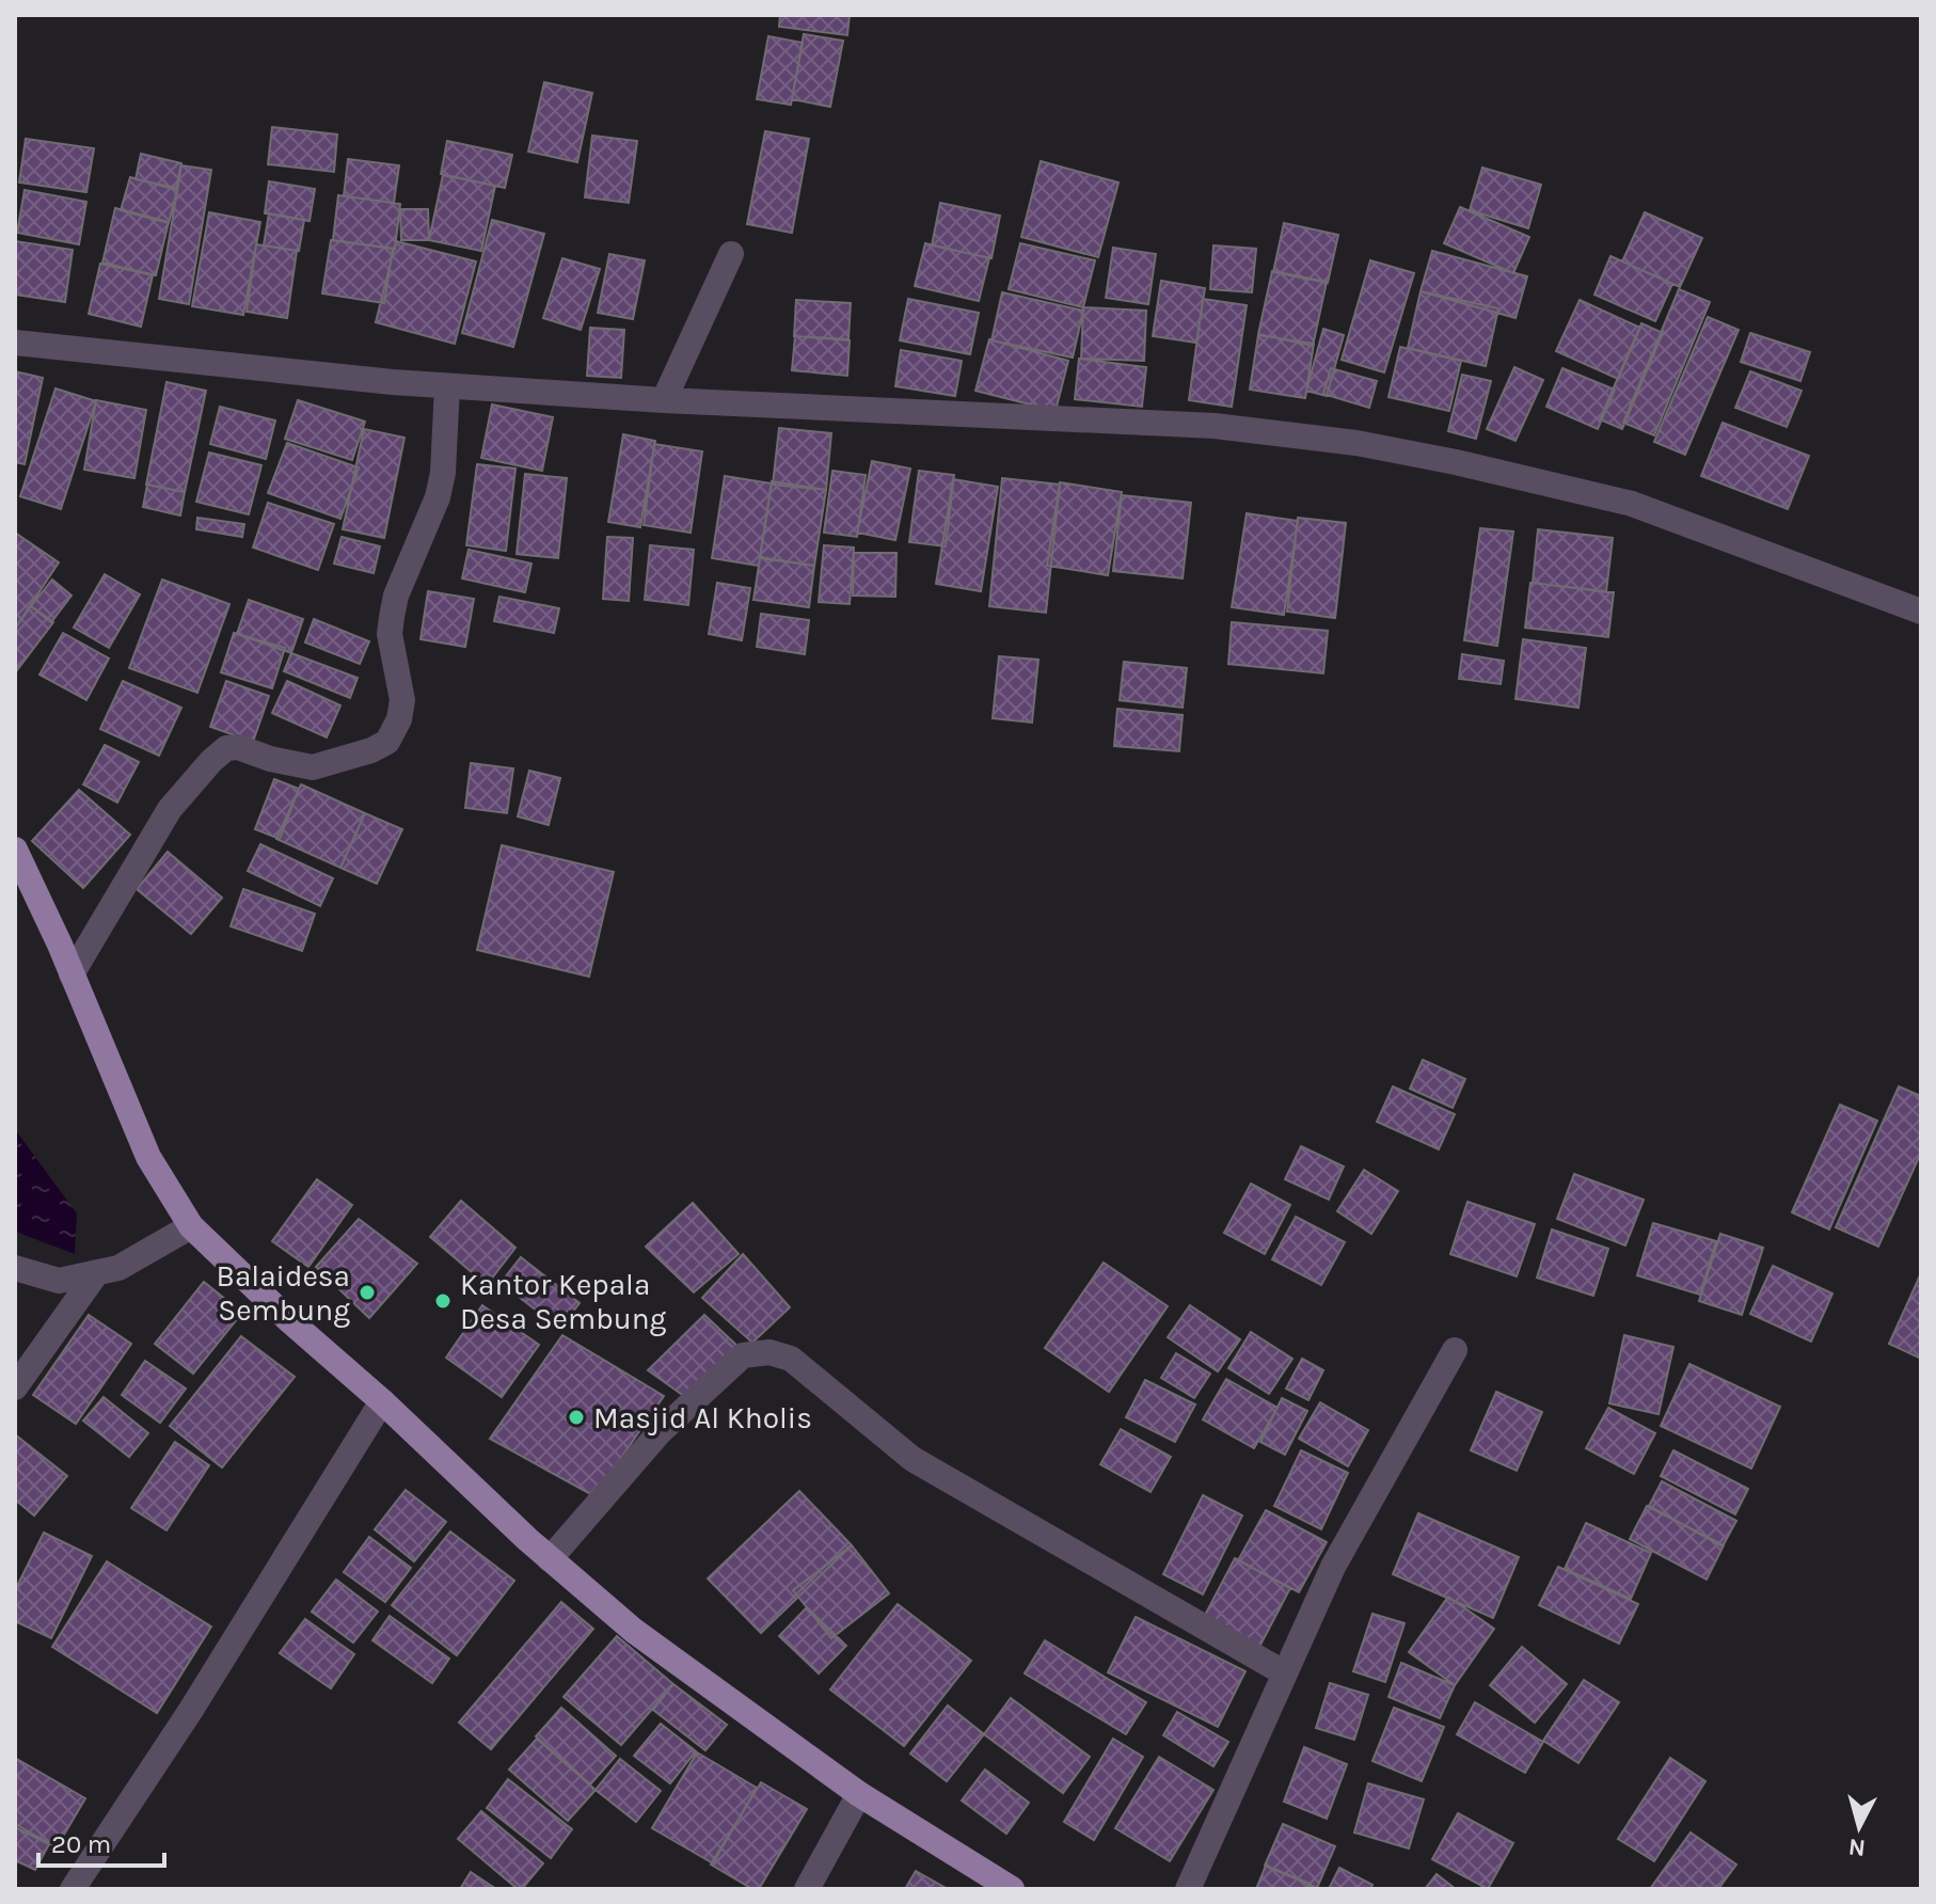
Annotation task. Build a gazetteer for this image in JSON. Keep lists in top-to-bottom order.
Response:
{
  "places": ["Balaidesa Sembung", "Kantor Kepala Desa Sembung", "Masjid Al Kholis"],
  "scale_bar": "20 m",
  "north": "bottom"
}
